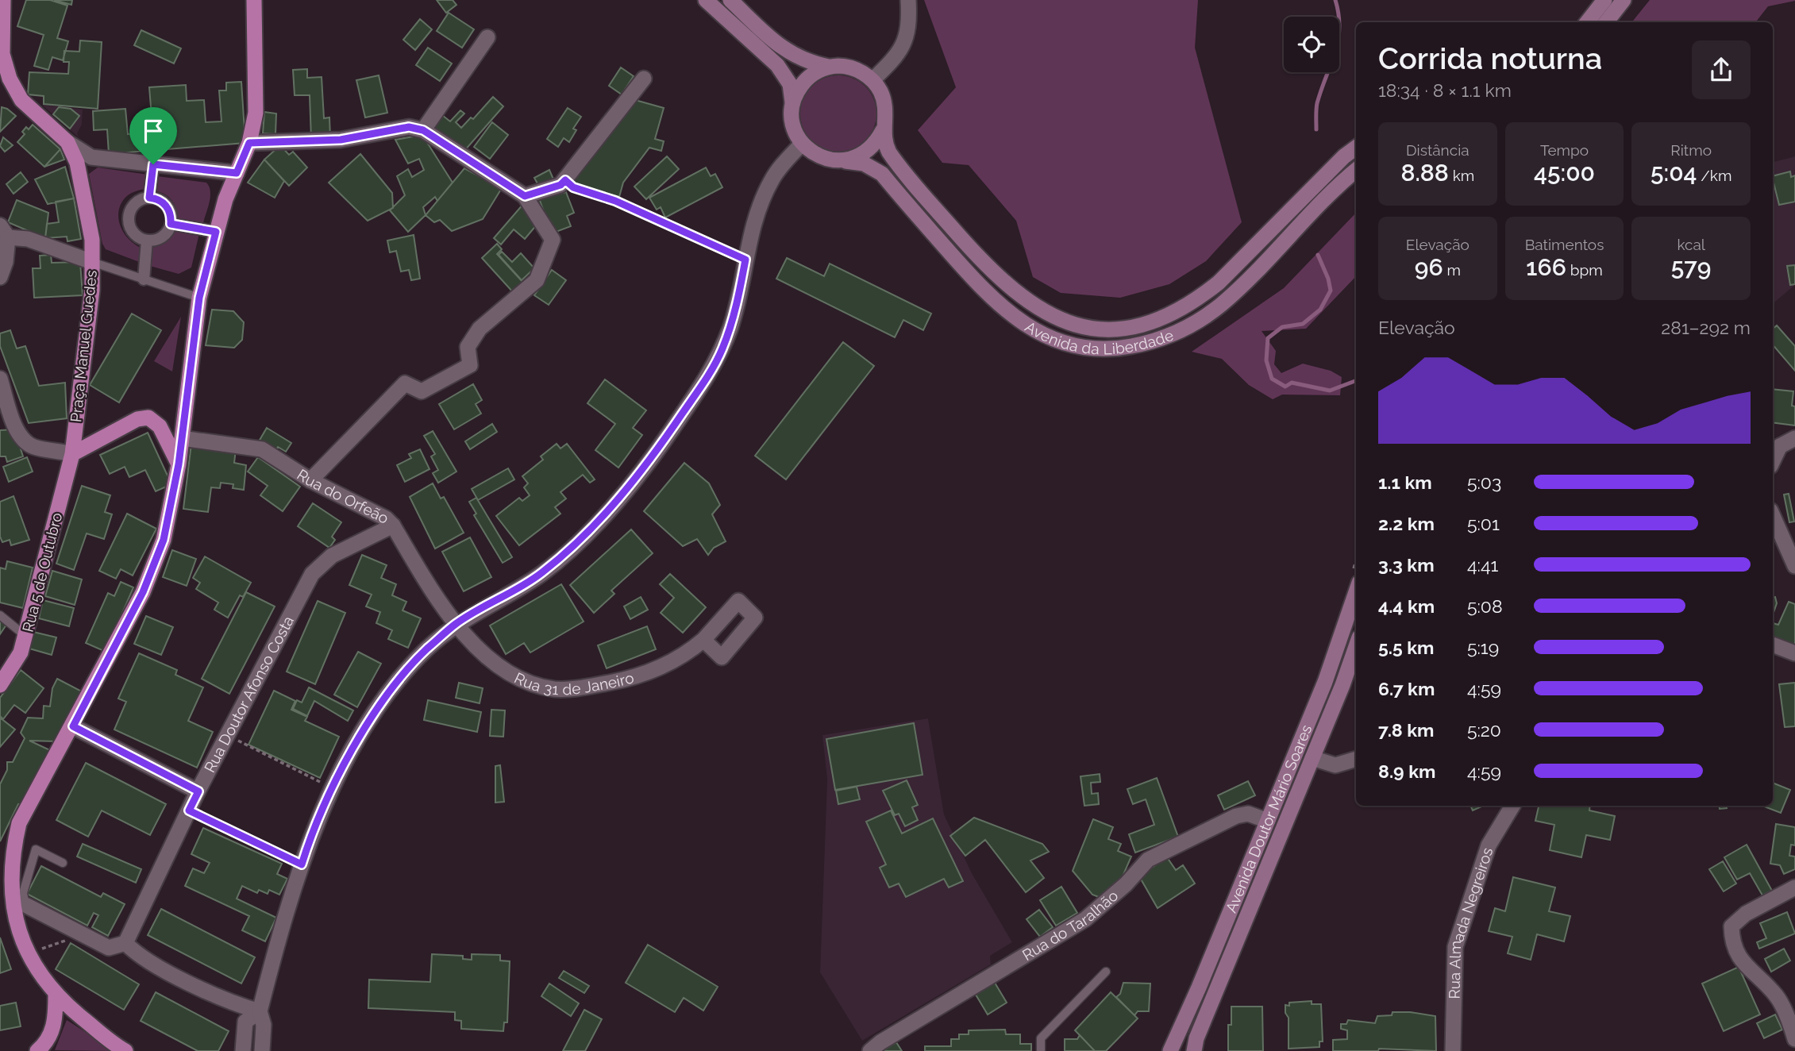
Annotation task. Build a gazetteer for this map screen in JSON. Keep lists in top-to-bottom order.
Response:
{
  "streets": {
    "main road": [
      "Avenida da Liberdade",
      "Praça Manuel Guedes",
      "Rua 5 de Outubro",
      "Avenida Doutor Mário Soares"
    ],
    "street": [
      "Rua do Orfeão",
      "Rua 31 de Janeiro",
      "Rua Doutor Afonso Costa",
      "Rua do Taralhão",
      "Rua Almada Negreiros"
    ]
  },
  "crossings": [
    ["Praça Manuel Guedes", "Rua 5 de Outubro"],
    ["Rua do Orfeão", "Rua 31 de Janeiro"],
    ["Rua do Orfeão", "Rua Doutor Afonso Costa"],
    ["Avenida Doutor Mário Soares", "Rua do Taralhão"]
  ],
  "page": {
    "heading": ["Corrida noturna", "18:34 · 8 × 1.1 km"],
    "stats": [
      ["Distância", "8.88 km"],
      ["Tempo", "45:00"],
      ["Ritmo", "5:04 /km"],
      ["Elevação", "96 m"],
      ["Batimentos", "166 bpm"],
      ["kcal", "579"]
    ],
    "chart": ["Elevação", "281–292 m"],
    "list": [
      {
        "name": "1.1 km",
        "note": "5:03"
      },
      {
        "name": "2.2 km",
        "note": "5:01"
      },
      {
        "name": "3.3 km",
        "note": "4:41"
      },
      {
        "name": "4.4 km",
        "note": "5:08"
      },
      {
        "name": "5.5 km",
        "note": "5:19"
      },
      {
        "name": "6.7 km",
        "note": "4:59"
      },
      {
        "name": "7.8 km",
        "note": "5:20"
      },
      {
        "name": "8.9 km",
        "note": "4:59"
      }
    ]
  }
}
